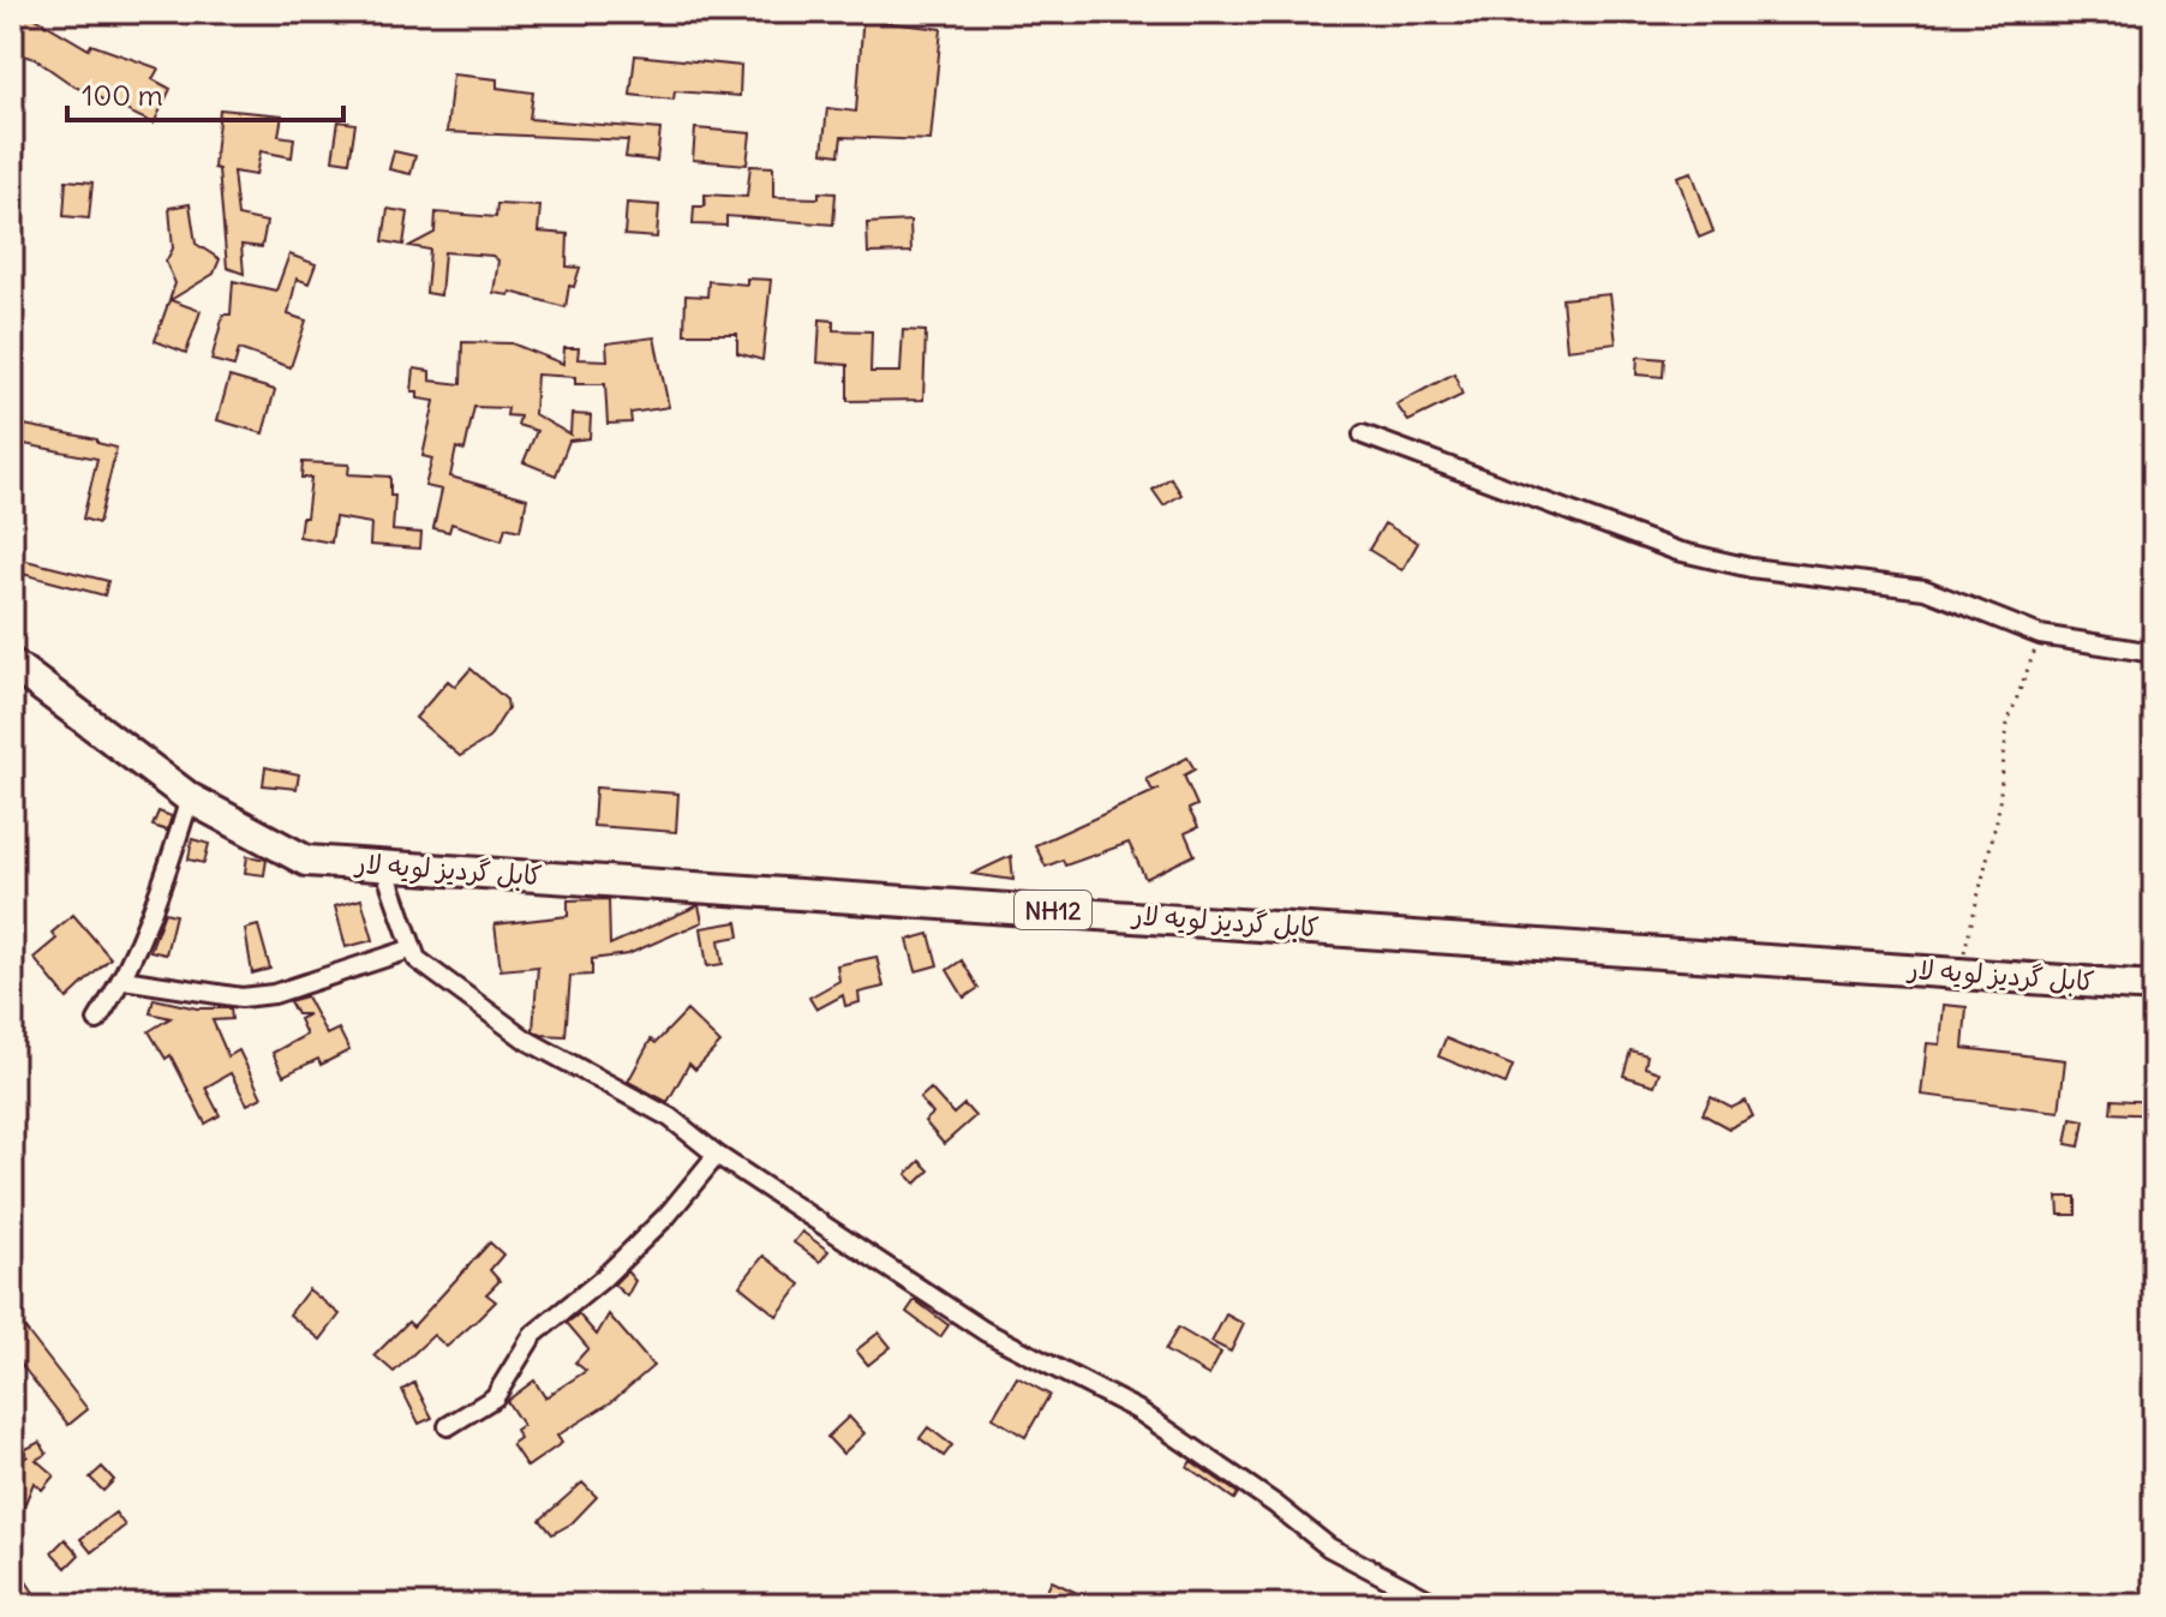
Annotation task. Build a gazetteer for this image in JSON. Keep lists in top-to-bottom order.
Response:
{
  "streets": {
    "highway": ["کابل گردیز لویه لار", "NH12"]
  },
  "scale_bar": "100 m"
}
